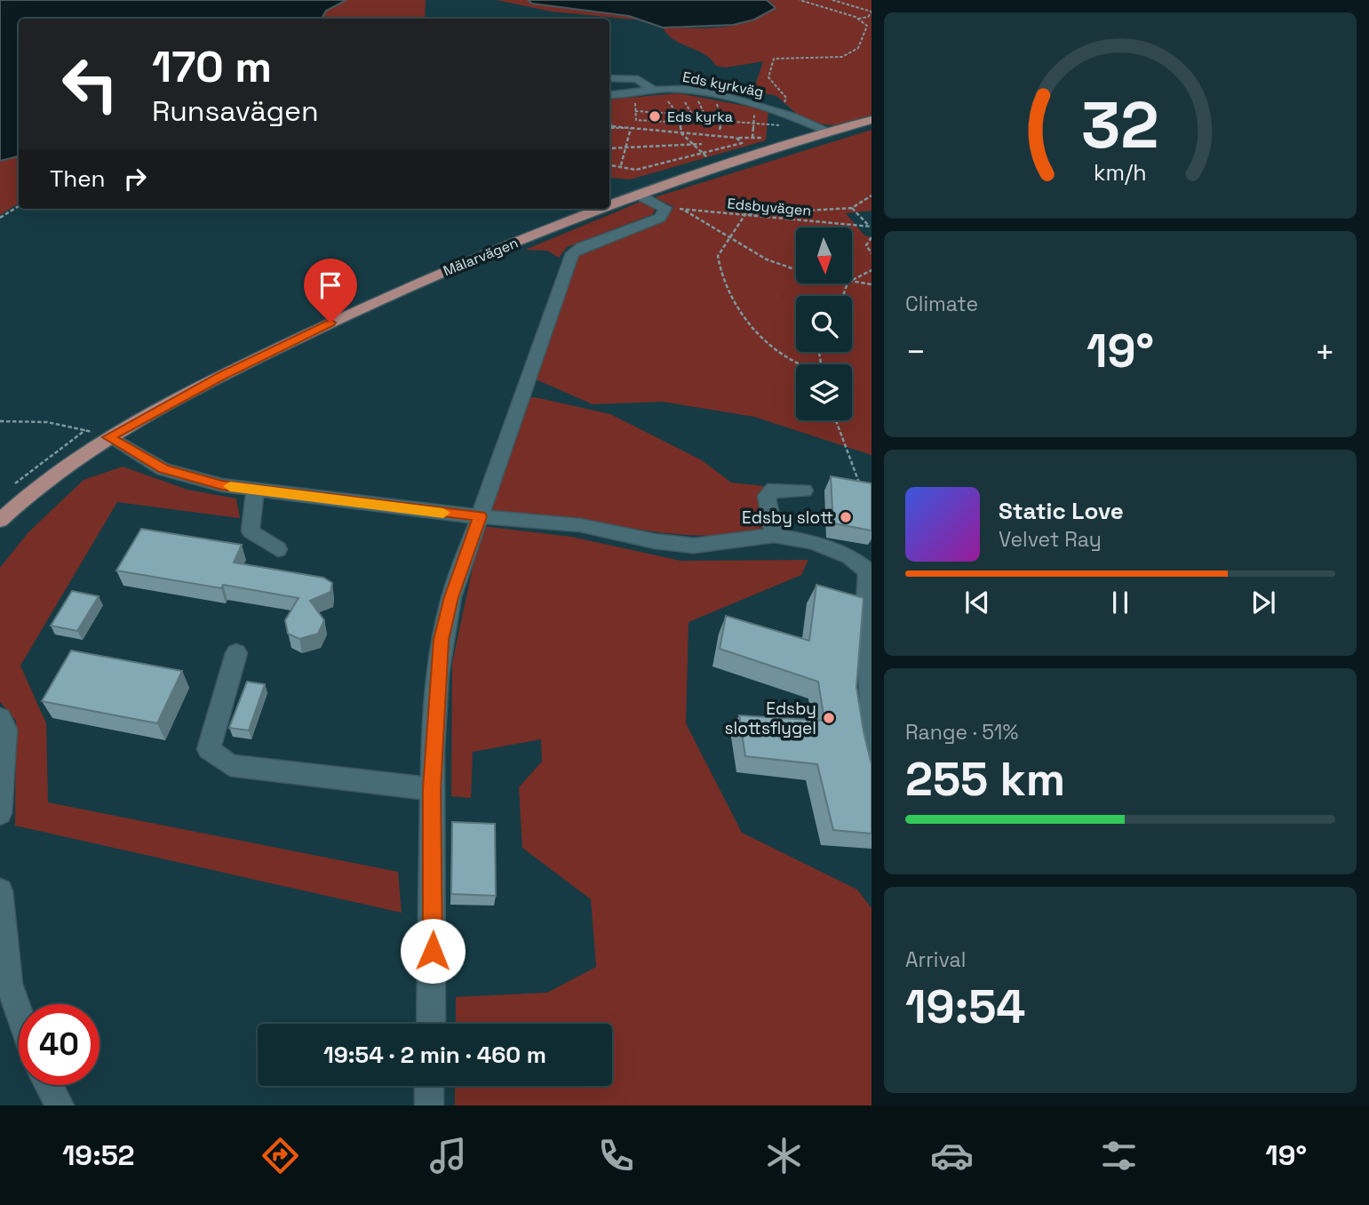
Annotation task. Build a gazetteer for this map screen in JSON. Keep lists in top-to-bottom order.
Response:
{
  "streets": {
    "main road": ["Mälarvägen"],
    "street": ["Eds kyrkväg"],
    "path": ["Edsbyvägen"]
  },
  "crossings": [
    ["Eds kyrkväg", "Mälarvägen"]
  ],
  "places": ["Eds kyrka", "Edsby slott", "Edsby slottsflygel"],
  "north": "bottom",
  "page": {
    "turn": ["170 m", "Runsavägen"],
    "then": "Then",
    "tile": [
      "Climate",
      ["Range · 51%", "255 km"],
      ["Arrival", "19:54"]
    ],
    "heat": ["−", "19°", "+"],
    "song": ["Static Love", "Velvet Ray"],
    "limit": "40",
    "trip": "19:54 · 2 min · 460 m",
    "tabs": ["19:52", "19°"],
    "gauge": ["32", "km/h"]
  }
}
